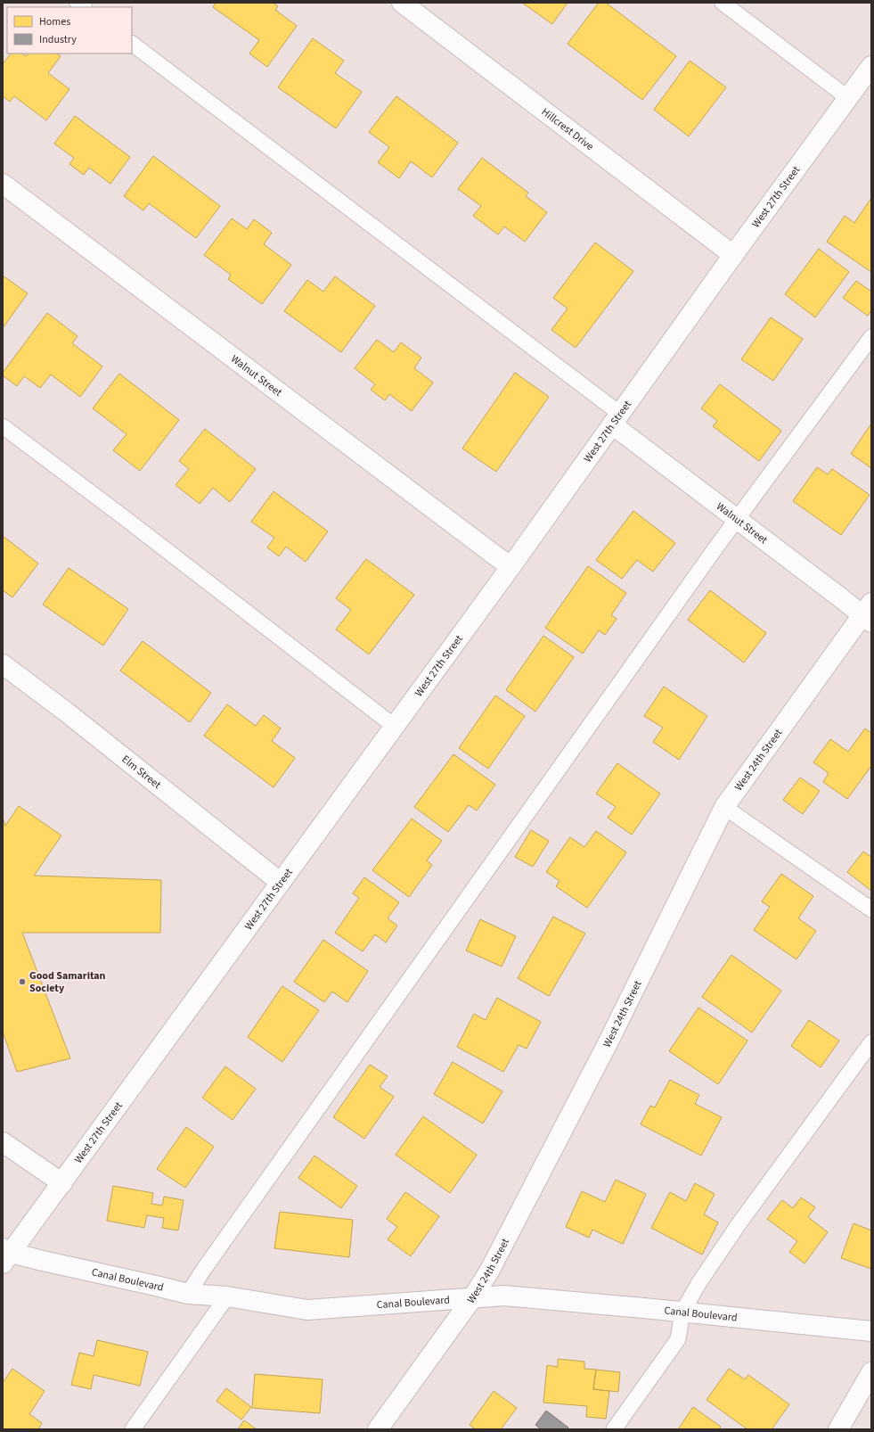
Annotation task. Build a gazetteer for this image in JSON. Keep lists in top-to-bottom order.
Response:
{
  "streets": {
    "street": [
      "Hillcrest Drive",
      "West 27th Street",
      "Walnut Street",
      "West 24th Street",
      "Elm Street",
      "Canal Boulevard"
    ]
  },
  "crossings": [
    ["Hillcrest Drive", "West 27th Street"],
    ["West 27th Street", "Walnut Street"],
    ["West 27th Street", "Elm Street"],
    ["West 27th Street", "Canal Boulevard"],
    ["Walnut Street", "West 24th Street"],
    ["West 24th Street", "Canal Boulevard"]
  ],
  "places": ["Good Samaritan Society"],
  "legend": ["Homes", "Industry"]
}
